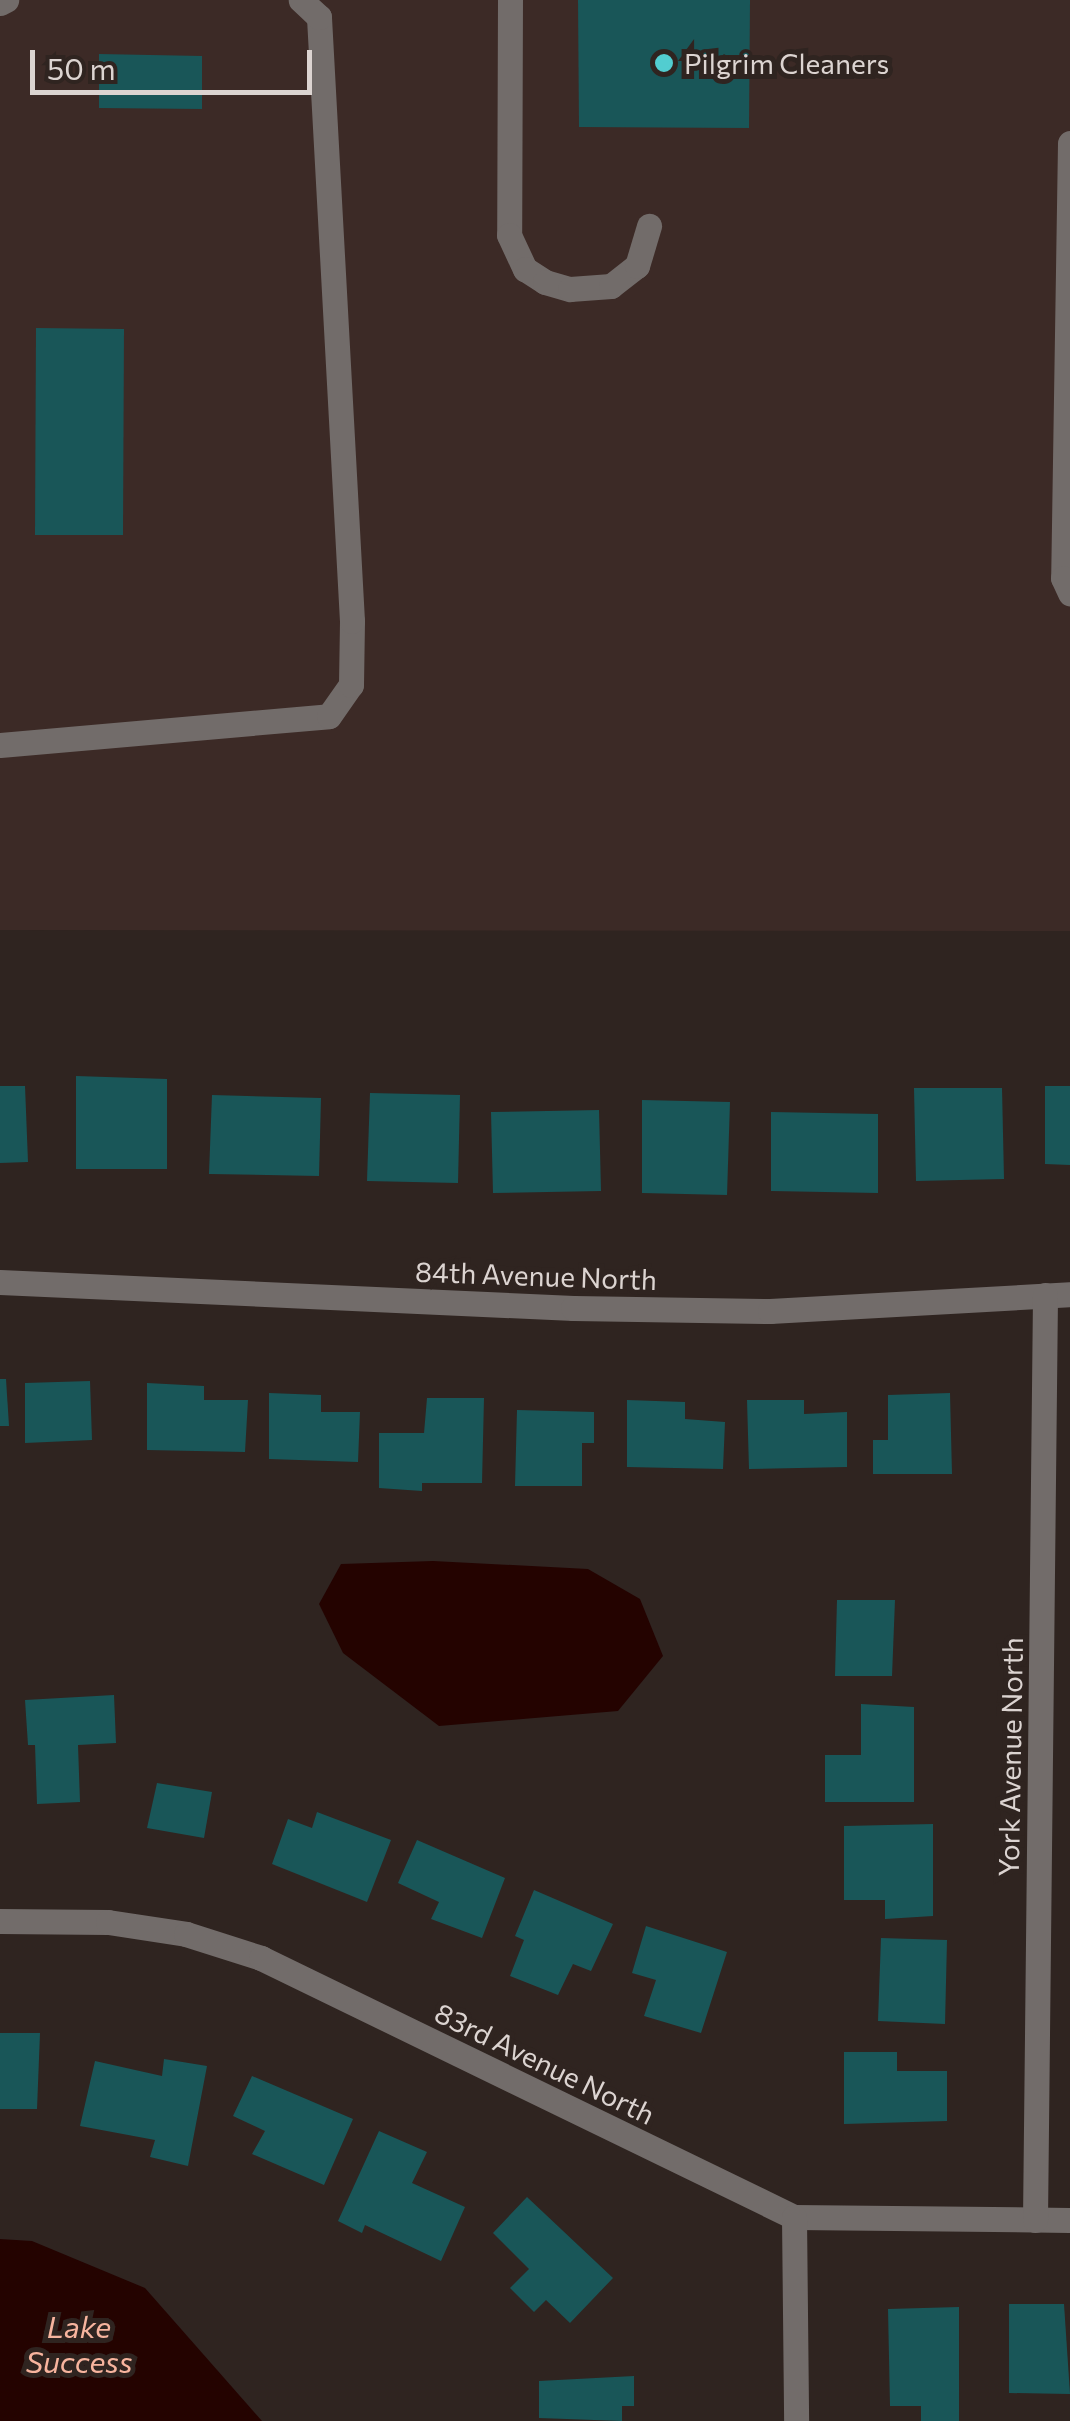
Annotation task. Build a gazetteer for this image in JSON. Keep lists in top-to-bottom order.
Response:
{
  "streets": {
    "street": ["84th Avenue North", "York Avenue North", "83rd Avenue North"]
  },
  "crossings": [
    ["84th Avenue North", "York Avenue North"],
    ["York Avenue North", "83rd Avenue North"]
  ],
  "water": ["Lake Success"],
  "places": ["Pilgrim Cleaners"],
  "scale_bar": "50 m"
}
